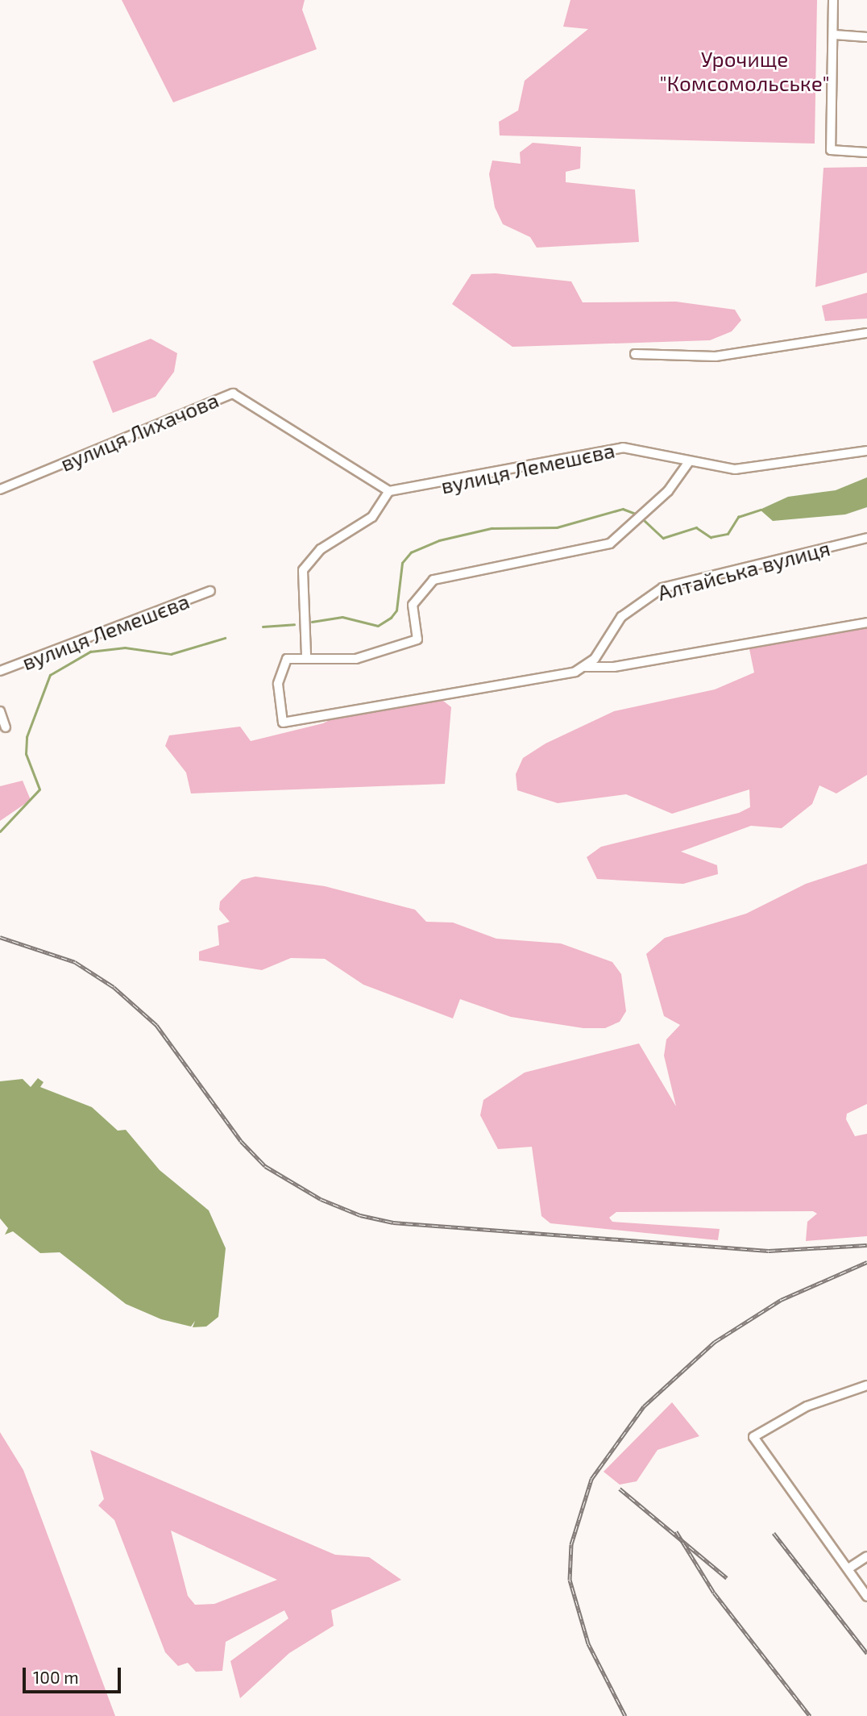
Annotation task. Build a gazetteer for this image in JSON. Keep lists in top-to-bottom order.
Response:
{
  "streets": {
    "street": ["вулиця Лихачова", "вулиця Лемешєва", "Алтайська вулиця"]
  },
  "crossings": [
    ["вулиця Лихачова", "вулиця Лемешєва"]
  ],
  "parks": ["Урочище \"Комсомольське\""],
  "scale_bar": "100 m"
}
